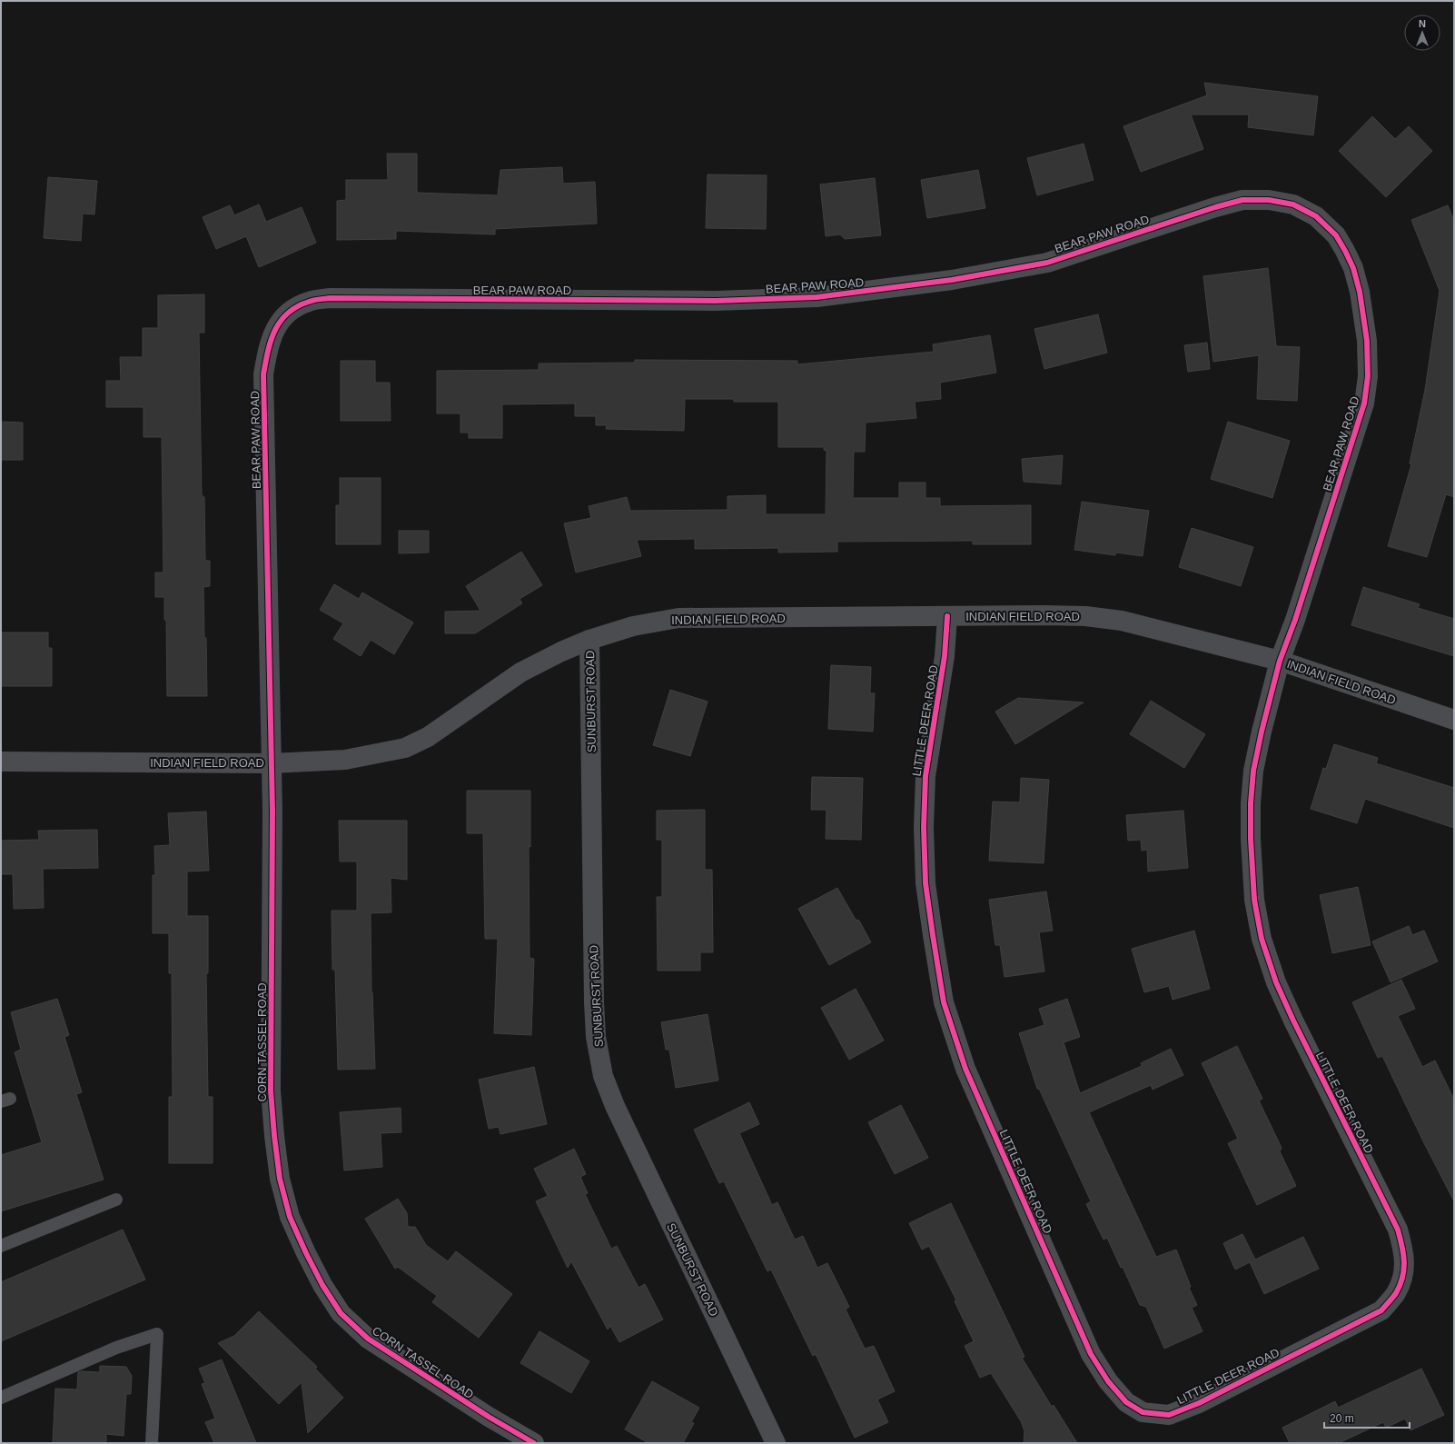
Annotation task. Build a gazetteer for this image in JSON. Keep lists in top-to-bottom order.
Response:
{
  "streets": {
    "street": [
      "BEAR PAW ROAD",
      "INDIAN FIELD ROAD",
      "SUNBURST ROAD",
      "LITTLE DEER ROAD",
      "CORN TASSEL ROAD"
    ]
  },
  "crossings": [
    ["BEAR PAW ROAD", "INDIAN FIELD ROAD"],
    ["BEAR PAW ROAD", "LITTLE DEER ROAD"],
    ["BEAR PAW ROAD", "CORN TASSEL ROAD"],
    ["INDIAN FIELD ROAD", "SUNBURST ROAD"],
    ["INDIAN FIELD ROAD", "LITTLE DEER ROAD"],
    ["INDIAN FIELD ROAD", "CORN TASSEL ROAD"]
  ],
  "scale_bar": "20 m",
  "north": "top"
}
